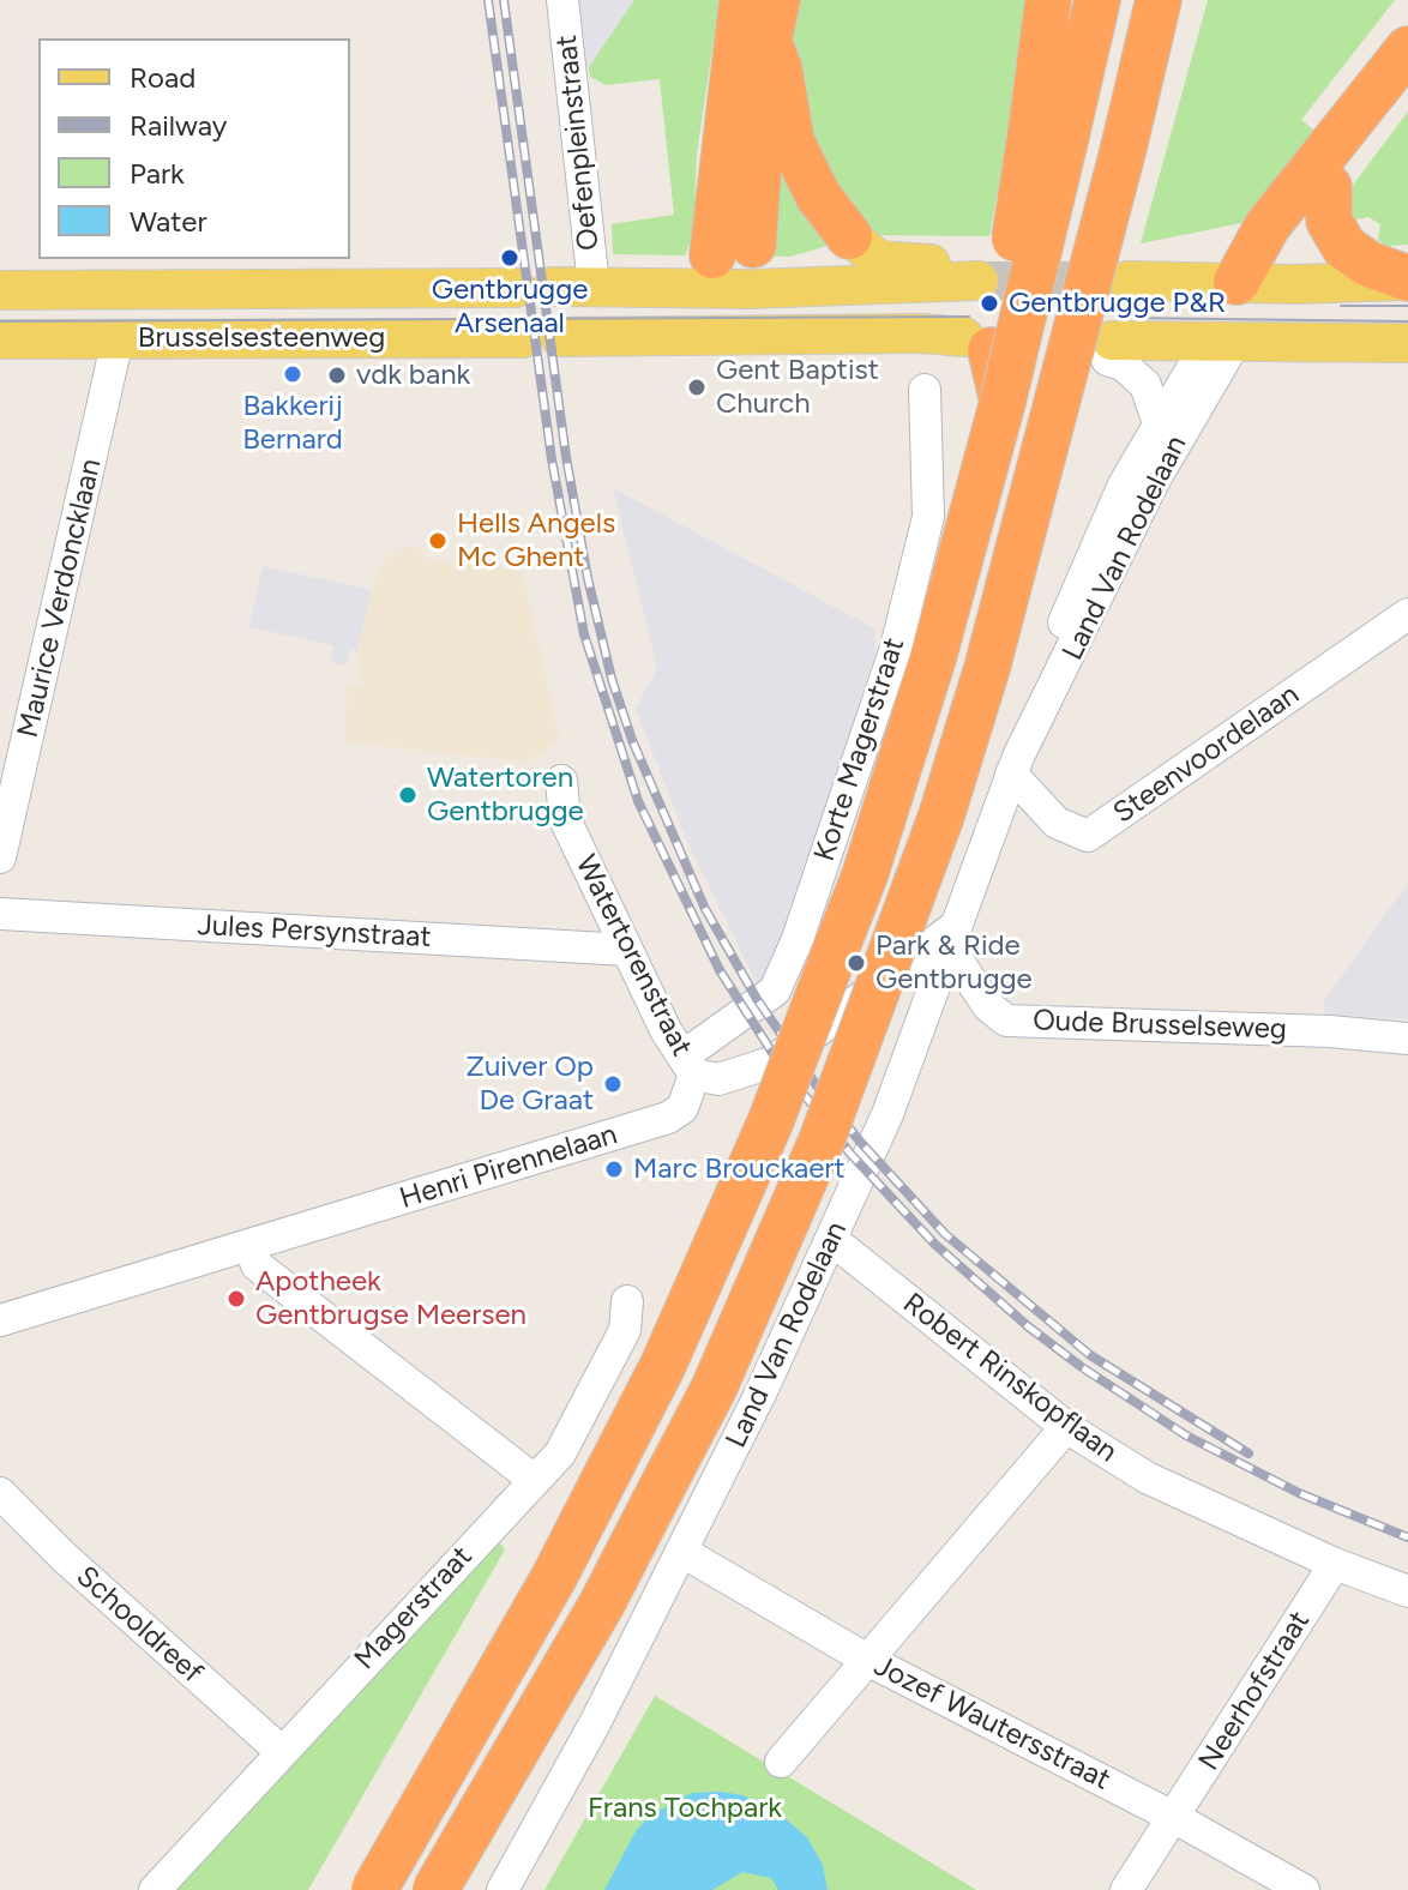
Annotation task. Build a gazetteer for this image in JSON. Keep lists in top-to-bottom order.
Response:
{
  "streets": {
    "main road": ["Brusselsesteenweg"],
    "street": [
      "Oefenpleinstraat",
      "Land Van Rodelaan",
      "Maurice Verdoncklaan",
      "Korte Magerstraat",
      "Steenvoordelaan",
      "Jules Persynstraat",
      "Watertorenstraat",
      "Oude Brusselseweg",
      "Henri Pirennelaan",
      "Robert Rinskopflaan",
      "Magerstraat",
      "Schooldreef",
      "Neerhofstraat",
      "Jozef Wautersstraat"
    ]
  },
  "crossings": [
    ["Oefenpleinstraat", "Brusselsesteenweg"],
    ["Brusselsesteenweg", "Maurice Verdoncklaan"],
    ["Land Van Rodelaan", "Steenvoordelaan"],
    ["Land Van Rodelaan", "Oude Brusselseweg"],
    ["Land Van Rodelaan", "Robert Rinskopflaan"],
    ["Land Van Rodelaan", "Jozef Wautersstraat"],
    ["Korte Magerstraat", "Watertorenstraat"],
    ["Korte Magerstraat", "Henri Pirennelaan"],
    ["Jules Persynstraat", "Watertorenstraat"],
    ["Watertorenstraat", "Henri Pirennelaan"],
    ["Robert Rinskopflaan", "Neerhofstraat"],
    ["Magerstraat", "Schooldreef"],
    ["Neerhofstraat", "Jozef Wautersstraat"]
  ],
  "parks": ["Frans Tochpark"],
  "places": [
    "Gentbrugge Arsenaal",
    "Gentbrugge P&R",
    "Bakkerij Bernard",
    "vdk bank",
    "Gent Baptist Church",
    "Hells Angels Mc Ghent",
    "Watertoren Gentbrugge",
    "Park & Ride Gentbrugge",
    "Zuiver Op De Graat",
    "Marc Brouckaert",
    "Apotheek Gentbrugse Meersen"
  ],
  "legend": [
    "Road",
    "Railway",
    "Park",
    "Water"
  ]
}
